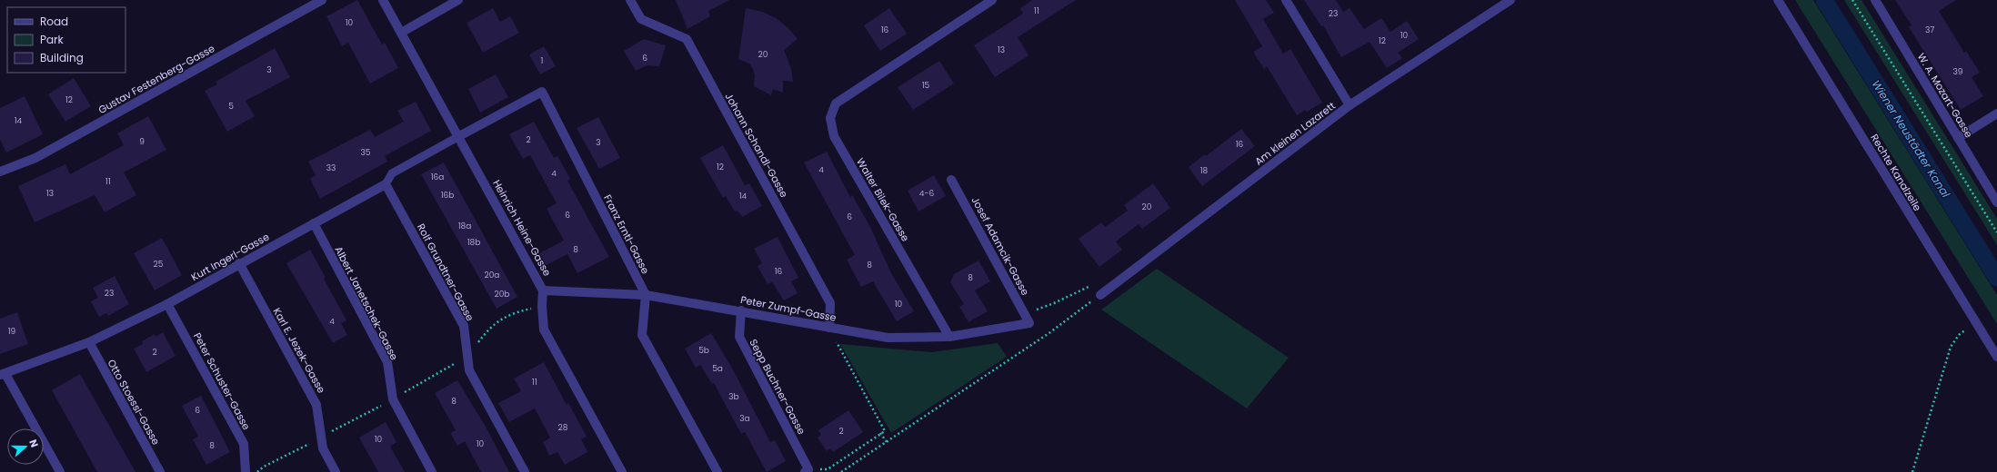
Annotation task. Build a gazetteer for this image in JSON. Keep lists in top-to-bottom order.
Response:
{
  "streets": {
    "street": [
      "Gustav Festenberg-Gasse",
      "W. A. Mozart-Gasse",
      "Am kleinen Lazarett",
      "Johann Schandl-Gasse",
      "Rechte Kanalzeile",
      "Walter Bilek-Gasse",
      "Heinrich Heine-Gasse",
      "Franz Erntl-Gasse",
      "Josef Adamcik-Gasse",
      "Kurt Ingerl-Gasse",
      "Rolf Grundtner-Gasse",
      "Albert Janetschek-Gasse",
      "Peter Zumpf-Gasse",
      "Karl E. Jezek-Gasse",
      "Peter Schuster-Gasse",
      "Sepp Buchner-Gasse",
      "Otto Stoessl-Gasse"
    ]
  },
  "crossings": [
    ["Johann Schandl-Gasse", "Peter Zumpf-Gasse"],
    ["Walter Bilek-Gasse", "Peter Zumpf-Gasse"],
    ["Heinrich Heine-Gasse", "Franz Erntl-Gasse"],
    ["Heinrich Heine-Gasse", "Kurt Ingerl-Gasse"],
    ["Heinrich Heine-Gasse", "Peter Zumpf-Gasse"],
    ["Franz Erntl-Gasse", "Kurt Ingerl-Gasse"],
    ["Franz Erntl-Gasse", "Peter Zumpf-Gasse"],
    ["Josef Adamcik-Gasse", "Peter Zumpf-Gasse"],
    ["Kurt Ingerl-Gasse", "Rolf Grundtner-Gasse"],
    ["Kurt Ingerl-Gasse", "Albert Janetschek-Gasse"],
    ["Kurt Ingerl-Gasse", "Karl E. Jezek-Gasse"],
    ["Kurt Ingerl-Gasse", "Peter Schuster-Gasse"],
    ["Kurt Ingerl-Gasse", "Otto Stoessl-Gasse"],
    ["Peter Zumpf-Gasse", "Sepp Buchner-Gasse"]
  ],
  "water": ["Wiener Neustädter Kanal"],
  "house_numbers": [
    "11",
    "23",
    "10",
    "16",
    "37",
    "10",
    "12",
    "13",
    "20",
    "6",
    "1",
    "3",
    "39",
    "15",
    "12",
    "5",
    "14",
    "2",
    "9",
    "3",
    "16",
    "35",
    "12",
    "33",
    "4",
    "18",
    "4",
    "16a",
    "11",
    "13",
    "4-6",
    "16b",
    "14",
    "20",
    "6",
    "6",
    "18a",
    "18b",
    "8",
    "25",
    "8",
    "16",
    "20a",
    "8",
    "23",
    "20b",
    "10",
    "4",
    "19",
    "5b",
    "2",
    "5a",
    "11",
    "3b",
    "8",
    "6",
    "3a",
    "28",
    "2",
    "10",
    "10",
    "8"
  ],
  "legend": ["Road", "Park", "Building"],
  "north": "right"
}
